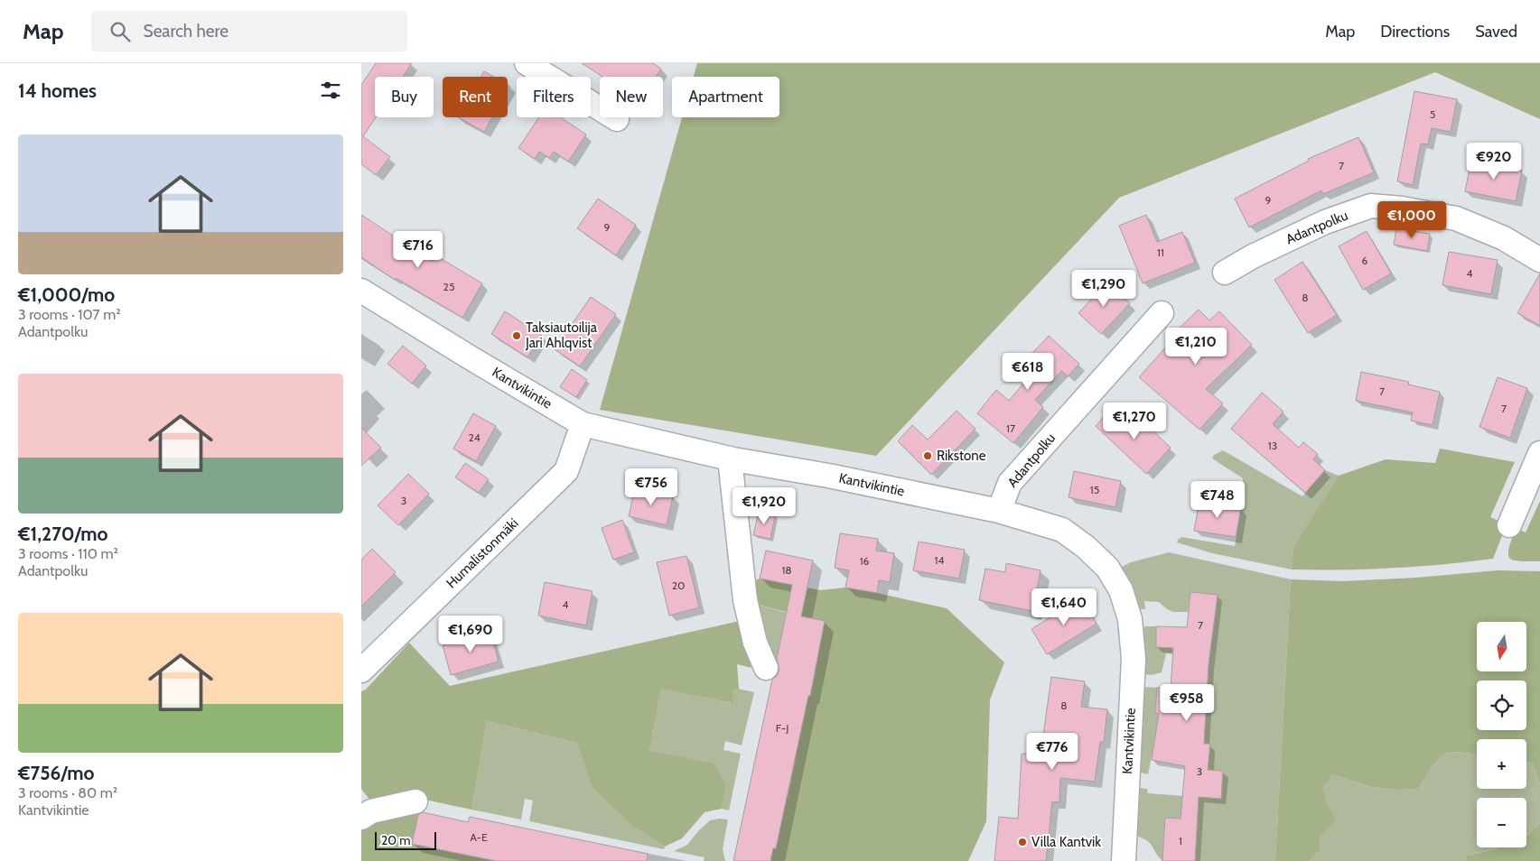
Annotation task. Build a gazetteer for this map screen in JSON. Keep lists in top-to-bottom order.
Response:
{
  "streets": {
    "street": ["Adantpolku", "Kantvikintie", "Humalistonmäki"]
  },
  "crossings": [
    ["Adantpolku", "Kantvikintie"],
    ["Kantvikintie", "Humalistonmäki"]
  ],
  "places": ["Taksiautoilija Jari Ahlqvist", "Rikstone", "Villa Kantvik"],
  "house_numbers": [
    "5",
    "7",
    "9",
    "9",
    "11",
    "6",
    "4",
    "25",
    "8",
    "7",
    "7",
    "17",
    "24",
    "13",
    "15",
    "3",
    "14",
    "16",
    "18",
    "20",
    "4",
    "7",
    "8",
    "F-J",
    "3",
    "A-E",
    "1"
  ],
  "scale_bar": "20 m",
  "north": "bottom",
  "page": {
    "header": "Map",
    "search": "Search here",
    "nav": ["Map", "Directions", "Saved"],
    "heading": "14 homes",
    "chip": [
      "Buy",
      "Rent",
      "Filters",
      "New",
      "Apartment"
    ],
    "list": [
      {
        "name": "€1,000/mo",
        "note": "3 rooms · 107 m² · Adantpolku"
      },
      {
        "name": "€1,270/mo",
        "note": "3 rooms · 110 m² · Adantpolku"
      },
      {
        "name": "€756/mo",
        "note": "3 rooms · 80 m² · Kantvikintie"
      }
    ],
    "price": [
      "€920",
      "€1,000",
      "€716",
      "€1,290",
      "€1,210",
      "€618",
      "€1,270",
      "€756",
      "€748",
      "€1,920",
      "€1,640",
      "€1,690",
      "€958",
      "€776"
    ],
    "map_buttons": ["+", "−"],
    "scale": "20 m"
  }
}
